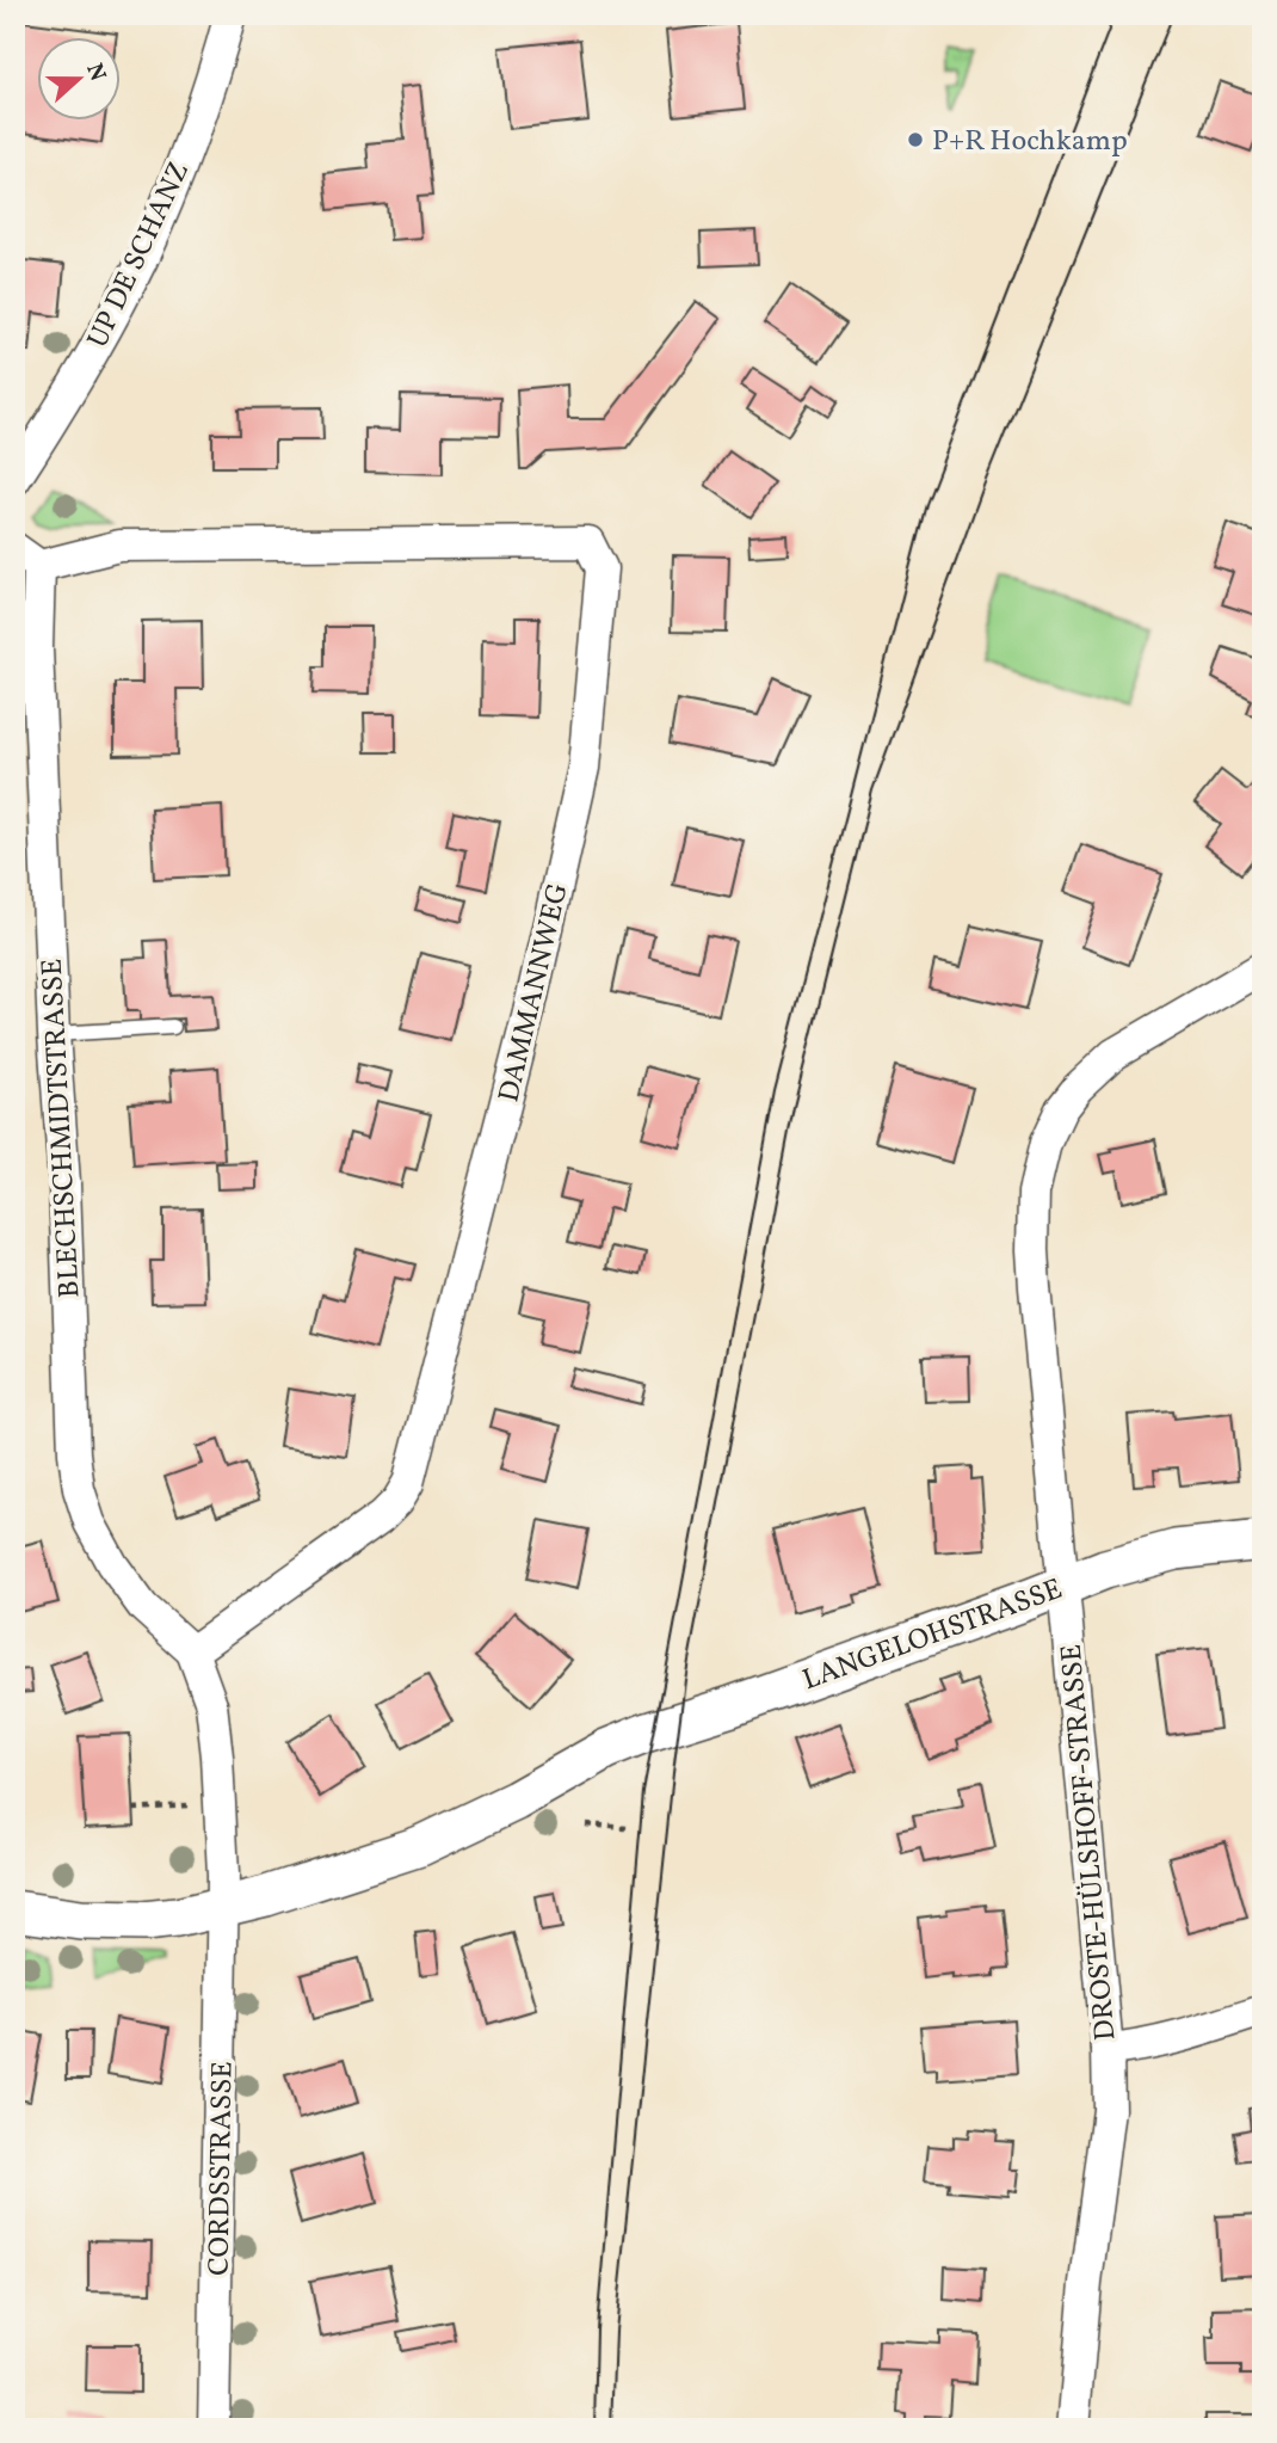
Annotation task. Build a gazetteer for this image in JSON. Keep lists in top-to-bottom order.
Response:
{
  "streets": {
    "street": [
      "UP DE SCHANZ",
      "DAMMANNWEG",
      "BLECHSCHMIDTSTRASSE",
      "LANGELOHSTRASSE",
      "DROSTE-HÜLSHOFF-STRASSE",
      "CORDSSTRASSE"
    ]
  },
  "crossings": [
    ["DAMMANNWEG", "BLECHSCHMIDTSTRASSE"],
    ["LANGELOHSTRASSE", "DROSTE-HÜLSHOFF-STRASSE"],
    ["LANGELOHSTRASSE", "CORDSSTRASSE"]
  ],
  "places": ["P+R Hochkamp"],
  "north": "right"
}
